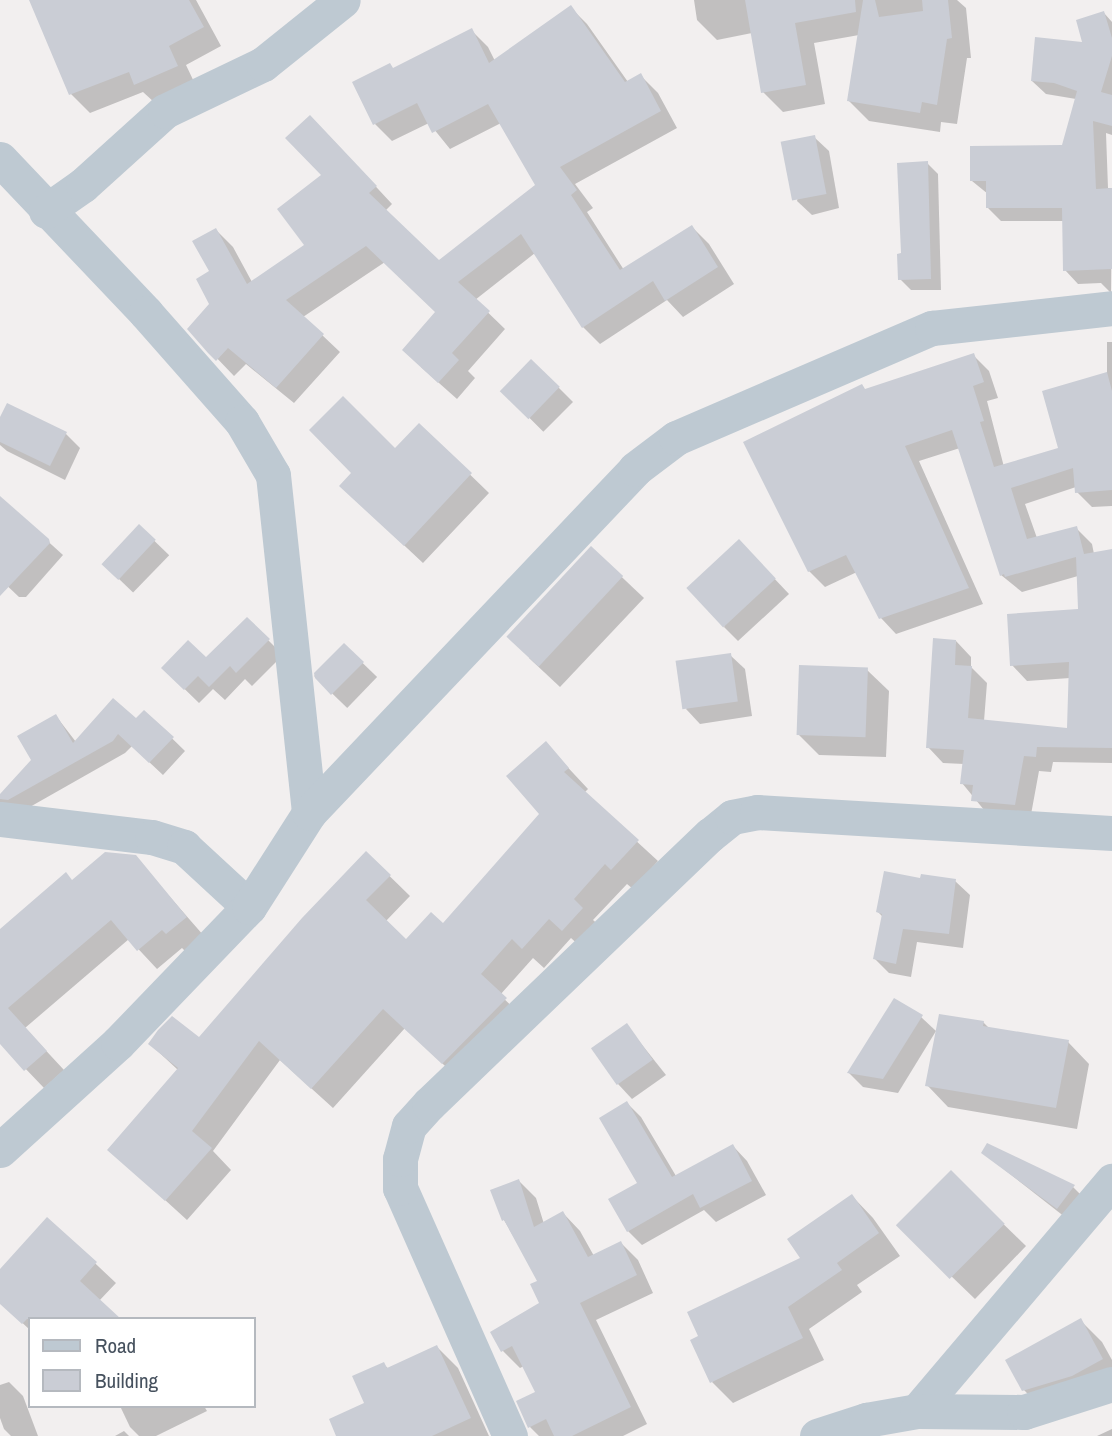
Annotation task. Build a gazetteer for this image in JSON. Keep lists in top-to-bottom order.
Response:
{
  "legend": ["Road", "Building"]
}
